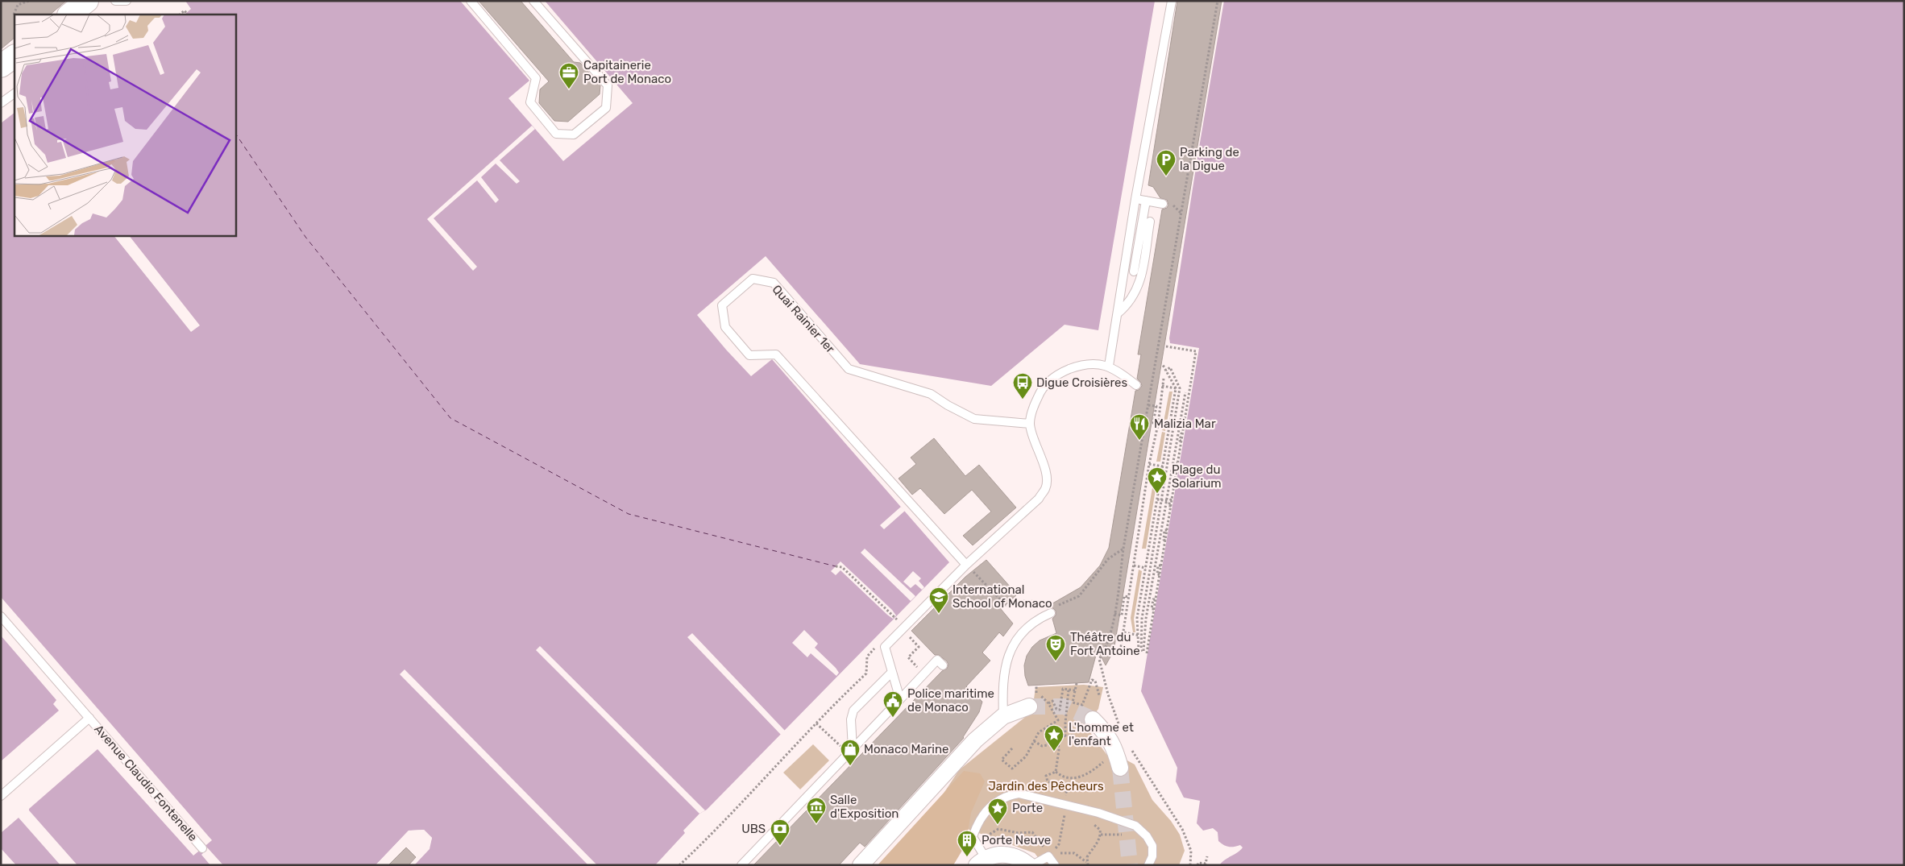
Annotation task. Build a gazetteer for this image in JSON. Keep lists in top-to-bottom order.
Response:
{
  "streets": {
    "lane": ["Quai Rainier 1er", "Avenue Claudio Fontenelle"]
  },
  "parks": ["Jardin des Pêcheurs"],
  "places": {
    "office": ["Capitainerie Port de Monaco"],
    "parking": ["Parking de la Digue"],
    "bus stop": ["Digue Croisières"],
    "restaurant": ["Malizia Mar"],
    "place": ["Plage du Solarium", "L'homme et l'enfant", "Porte"],
    "school or university": ["International School of Monaco"],
    "theatre": ["Théâtre du Fort Antoine"],
    "public building": ["Police maritime de Monaco"],
    "shop": ["Monaco Marine"],
    "museum": ["Salle d'Exposition"],
    "bank": ["UBS"],
    "building": ["Porte Neuve"]
  }
}
